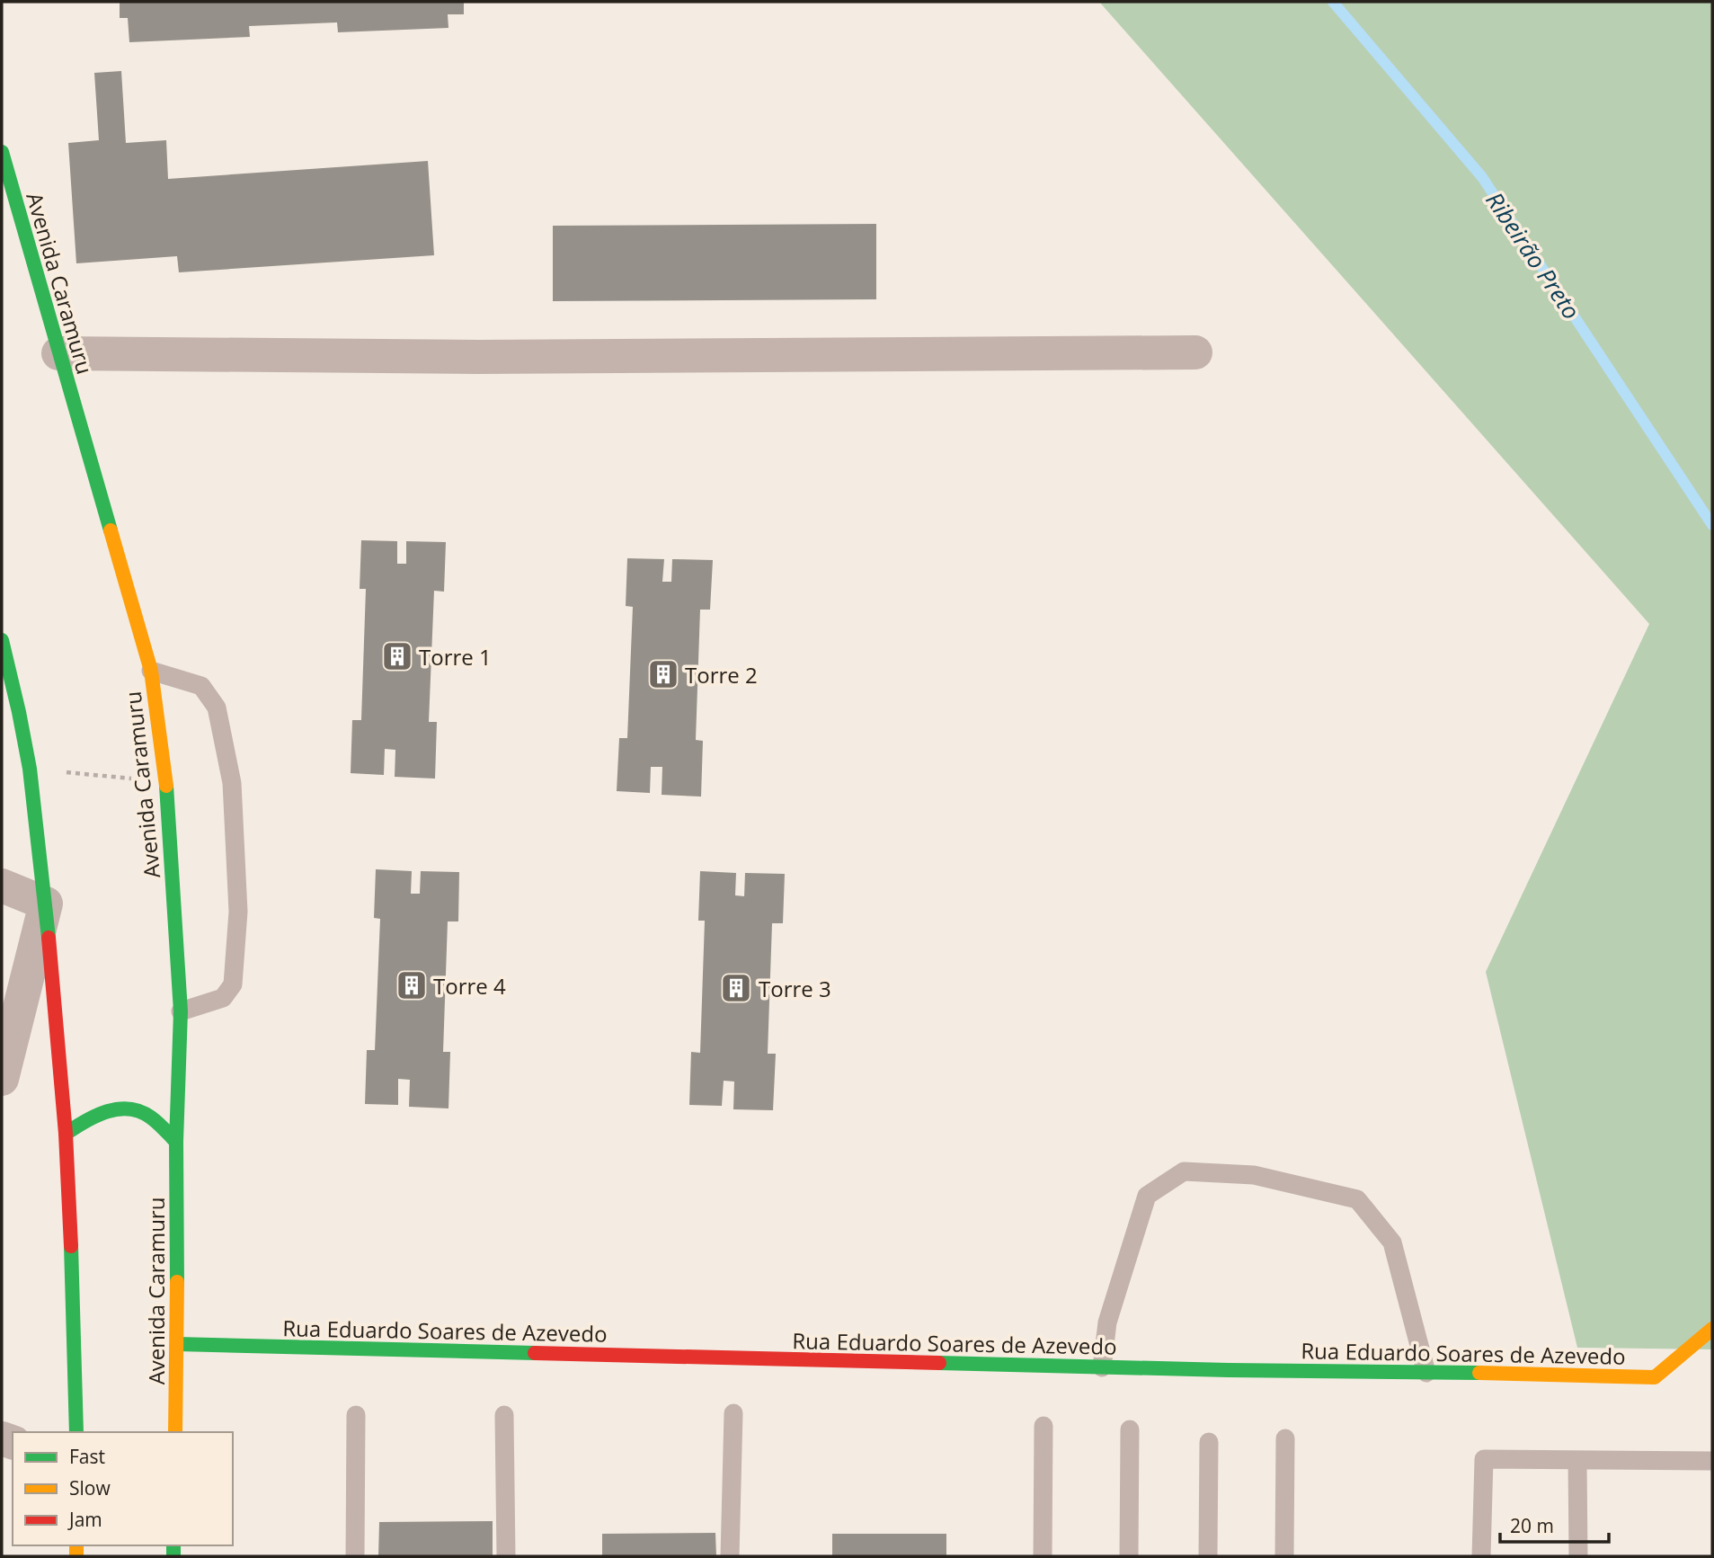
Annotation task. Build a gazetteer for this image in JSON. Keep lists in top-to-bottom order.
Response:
{
  "streets": {
    "main road": ["Avenida Caramuru", "Rua Eduardo Soares de Azevedo"]
  },
  "crossings": [
    ["Avenida Caramuru", "Rua Eduardo Soares de Azevedo"]
  ],
  "water": ["Ribeirão Preto"],
  "places": {
    "building": [
      "Torre 1",
      "Torre 2",
      "Torre 4",
      "Torre 3"
    ]
  },
  "legend": ["Fast", "Slow", "Jam"],
  "scale_bar": "20 m"
}
